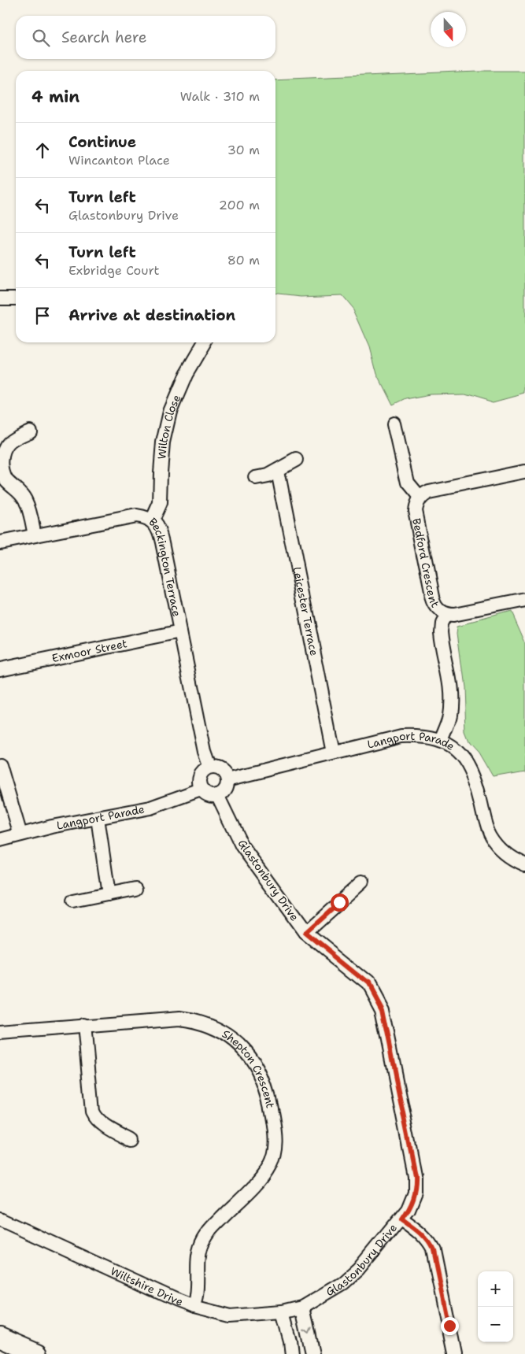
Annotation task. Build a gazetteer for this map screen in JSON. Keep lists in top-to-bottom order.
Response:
{
  "streets": {
    "street": [
      "Wilton Close",
      "Bedford Crescent",
      "Beckington Terrace",
      "Leicester Terrace",
      "Exmoor Street",
      "Langport Parade",
      "Glastonbury Drive",
      "Shepton Crescent",
      "Wiltshire Drive"
    ]
  },
  "crossings": [
    ["Wilton Close", "Beckington Terrace"],
    ["Beckington Terrace", "Exmoor Street"],
    ["Beckington Terrace", "Langport Parade"],
    ["Beckington Terrace", "Glastonbury Drive"],
    ["Leicester Terrace", "Langport Parade"],
    ["Langport Parade", "Glastonbury Drive"],
    ["Glastonbury Drive", "Wiltshire Drive"],
    ["Shepton Crescent", "Wiltshire Drive"]
  ],
  "north": "bottom",
  "page": {
    "search": "Search here",
    "heading": ["4 min", "Walk · 310 m"],
    "list": [
      ["Continue", "Wincanton Place", "30 m"],
      ["Turn left", "Glastonbury Drive", "200 m"],
      ["Turn left", "Exbridge Court", "80 m"],
      "Arrive at destination"
    ],
    "map_buttons": ["+", "−"]
  }
}
